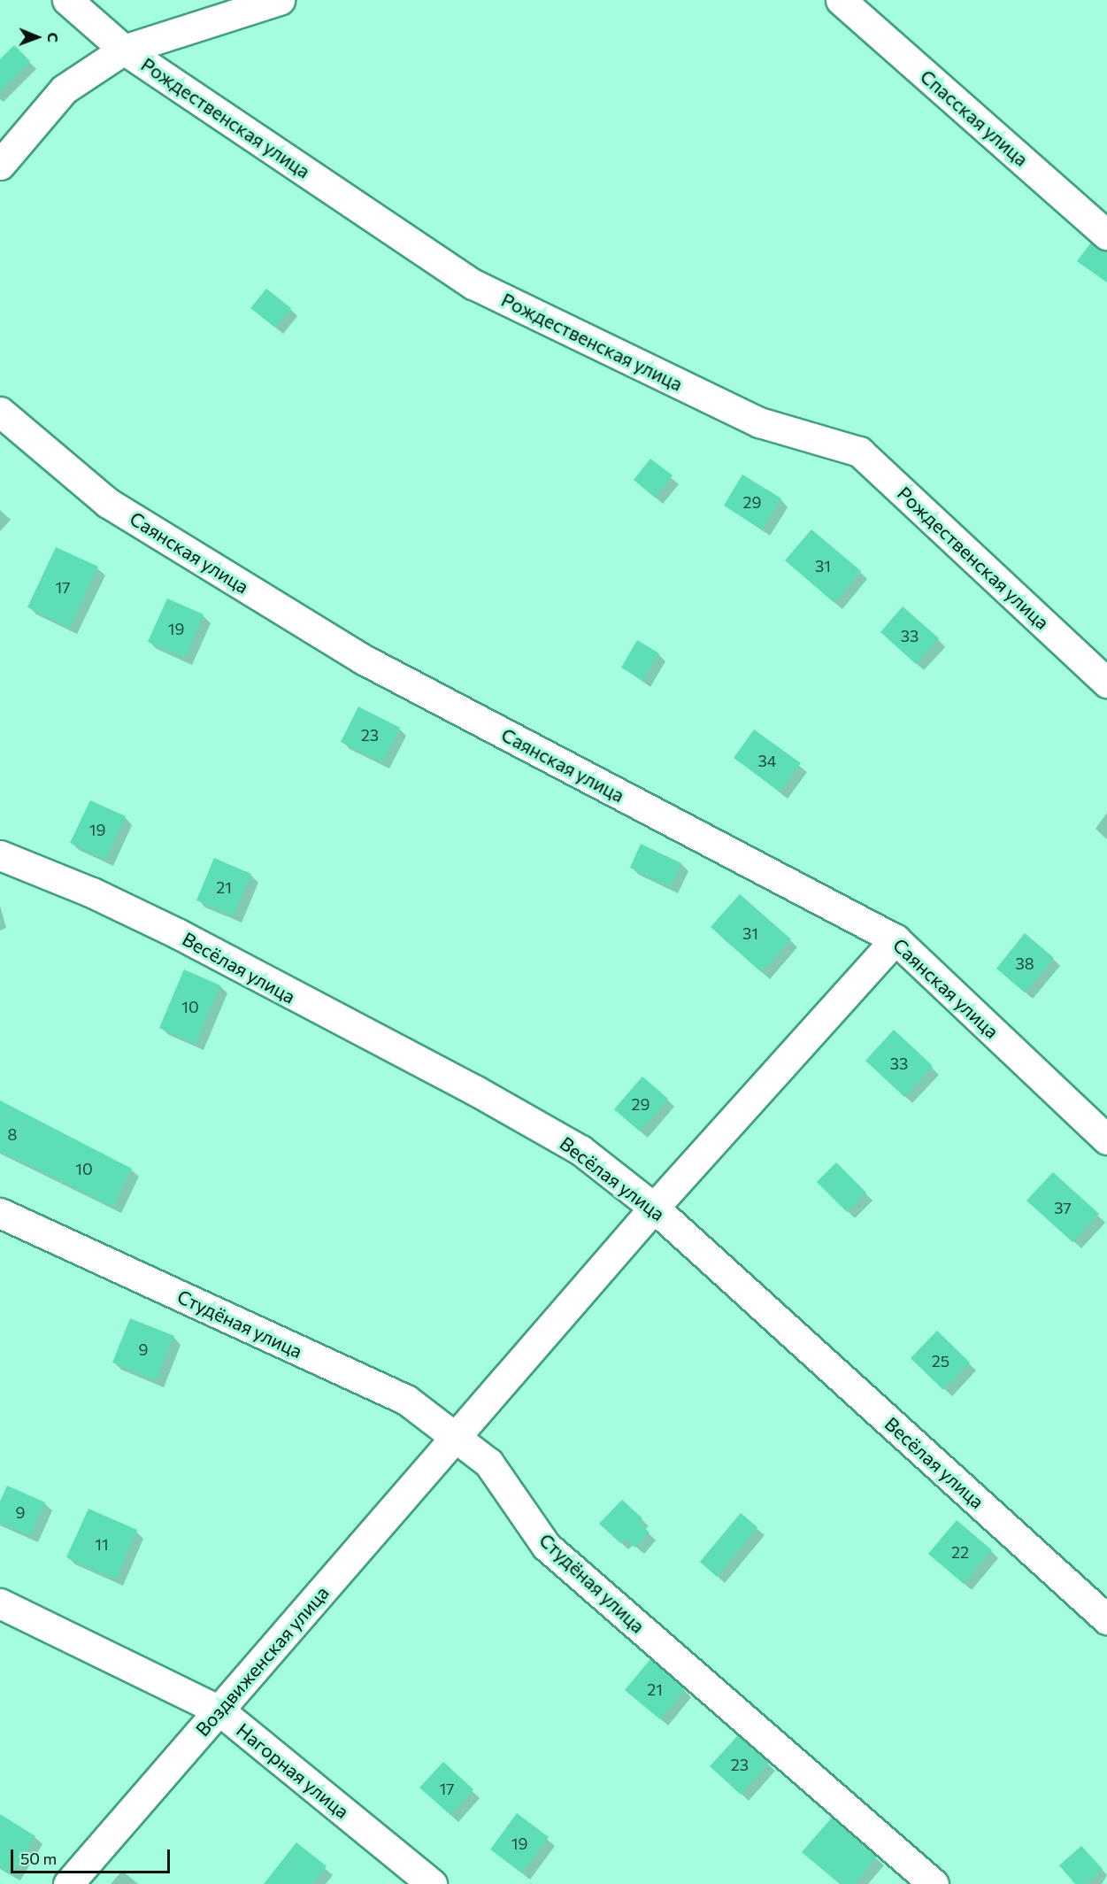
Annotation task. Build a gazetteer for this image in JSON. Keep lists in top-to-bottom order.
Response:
{
  "streets": {
    "street": [
      "Рождественская улица",
      "Спасская улица",
      "Саянская улица",
      "Весёлая улица",
      "Студёная улица",
      "Воздвиженская улица",
      "Нагорная улица"
    ]
  },
  "crossings": [
    ["Саянская улица", "Воздвиженская улица"],
    ["Весёлая улица", "Воздвиженская улица"],
    ["Студёная улица", "Воздвиженская улица"],
    ["Воздвиженская улица", "Нагорная улица"]
  ],
  "house_numbers": [
    "29",
    "31",
    "17",
    "19",
    "33",
    "23",
    "34",
    "19",
    "21",
    "31",
    "38",
    "10",
    "33",
    "29",
    "8",
    "10",
    "37",
    "9",
    "25",
    "9",
    "11",
    "22",
    "21",
    "23",
    "17",
    "19"
  ],
  "scale_bar": "50 m",
  "north": "right"
}
